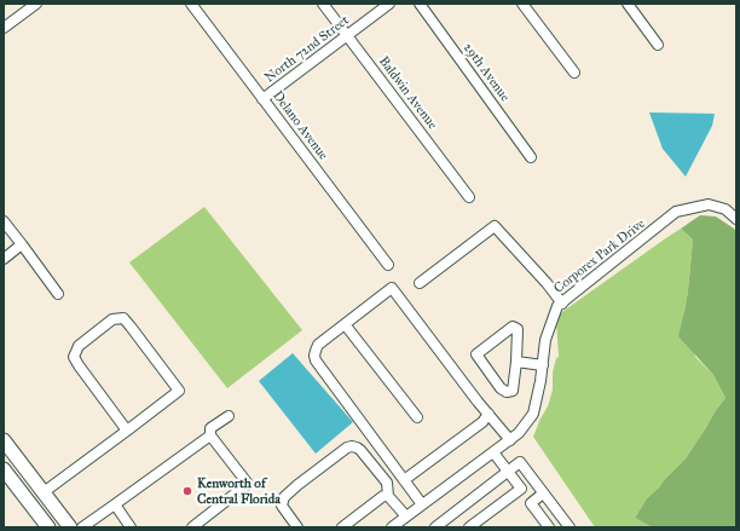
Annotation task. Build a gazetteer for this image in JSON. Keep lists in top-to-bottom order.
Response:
{
  "streets": {
    "street": [
      "North 72nd Street",
      "29th Avenue",
      "Baldwin Avenue",
      "Delano Avenue",
      "Corporex Park Drive"
    ]
  },
  "crossings": [
    ["North 72nd Street", "Baldwin Avenue"],
    ["North 72nd Street", "Delano Avenue"]
  ],
  "places": ["Kenworth of Central Florida"]
}
